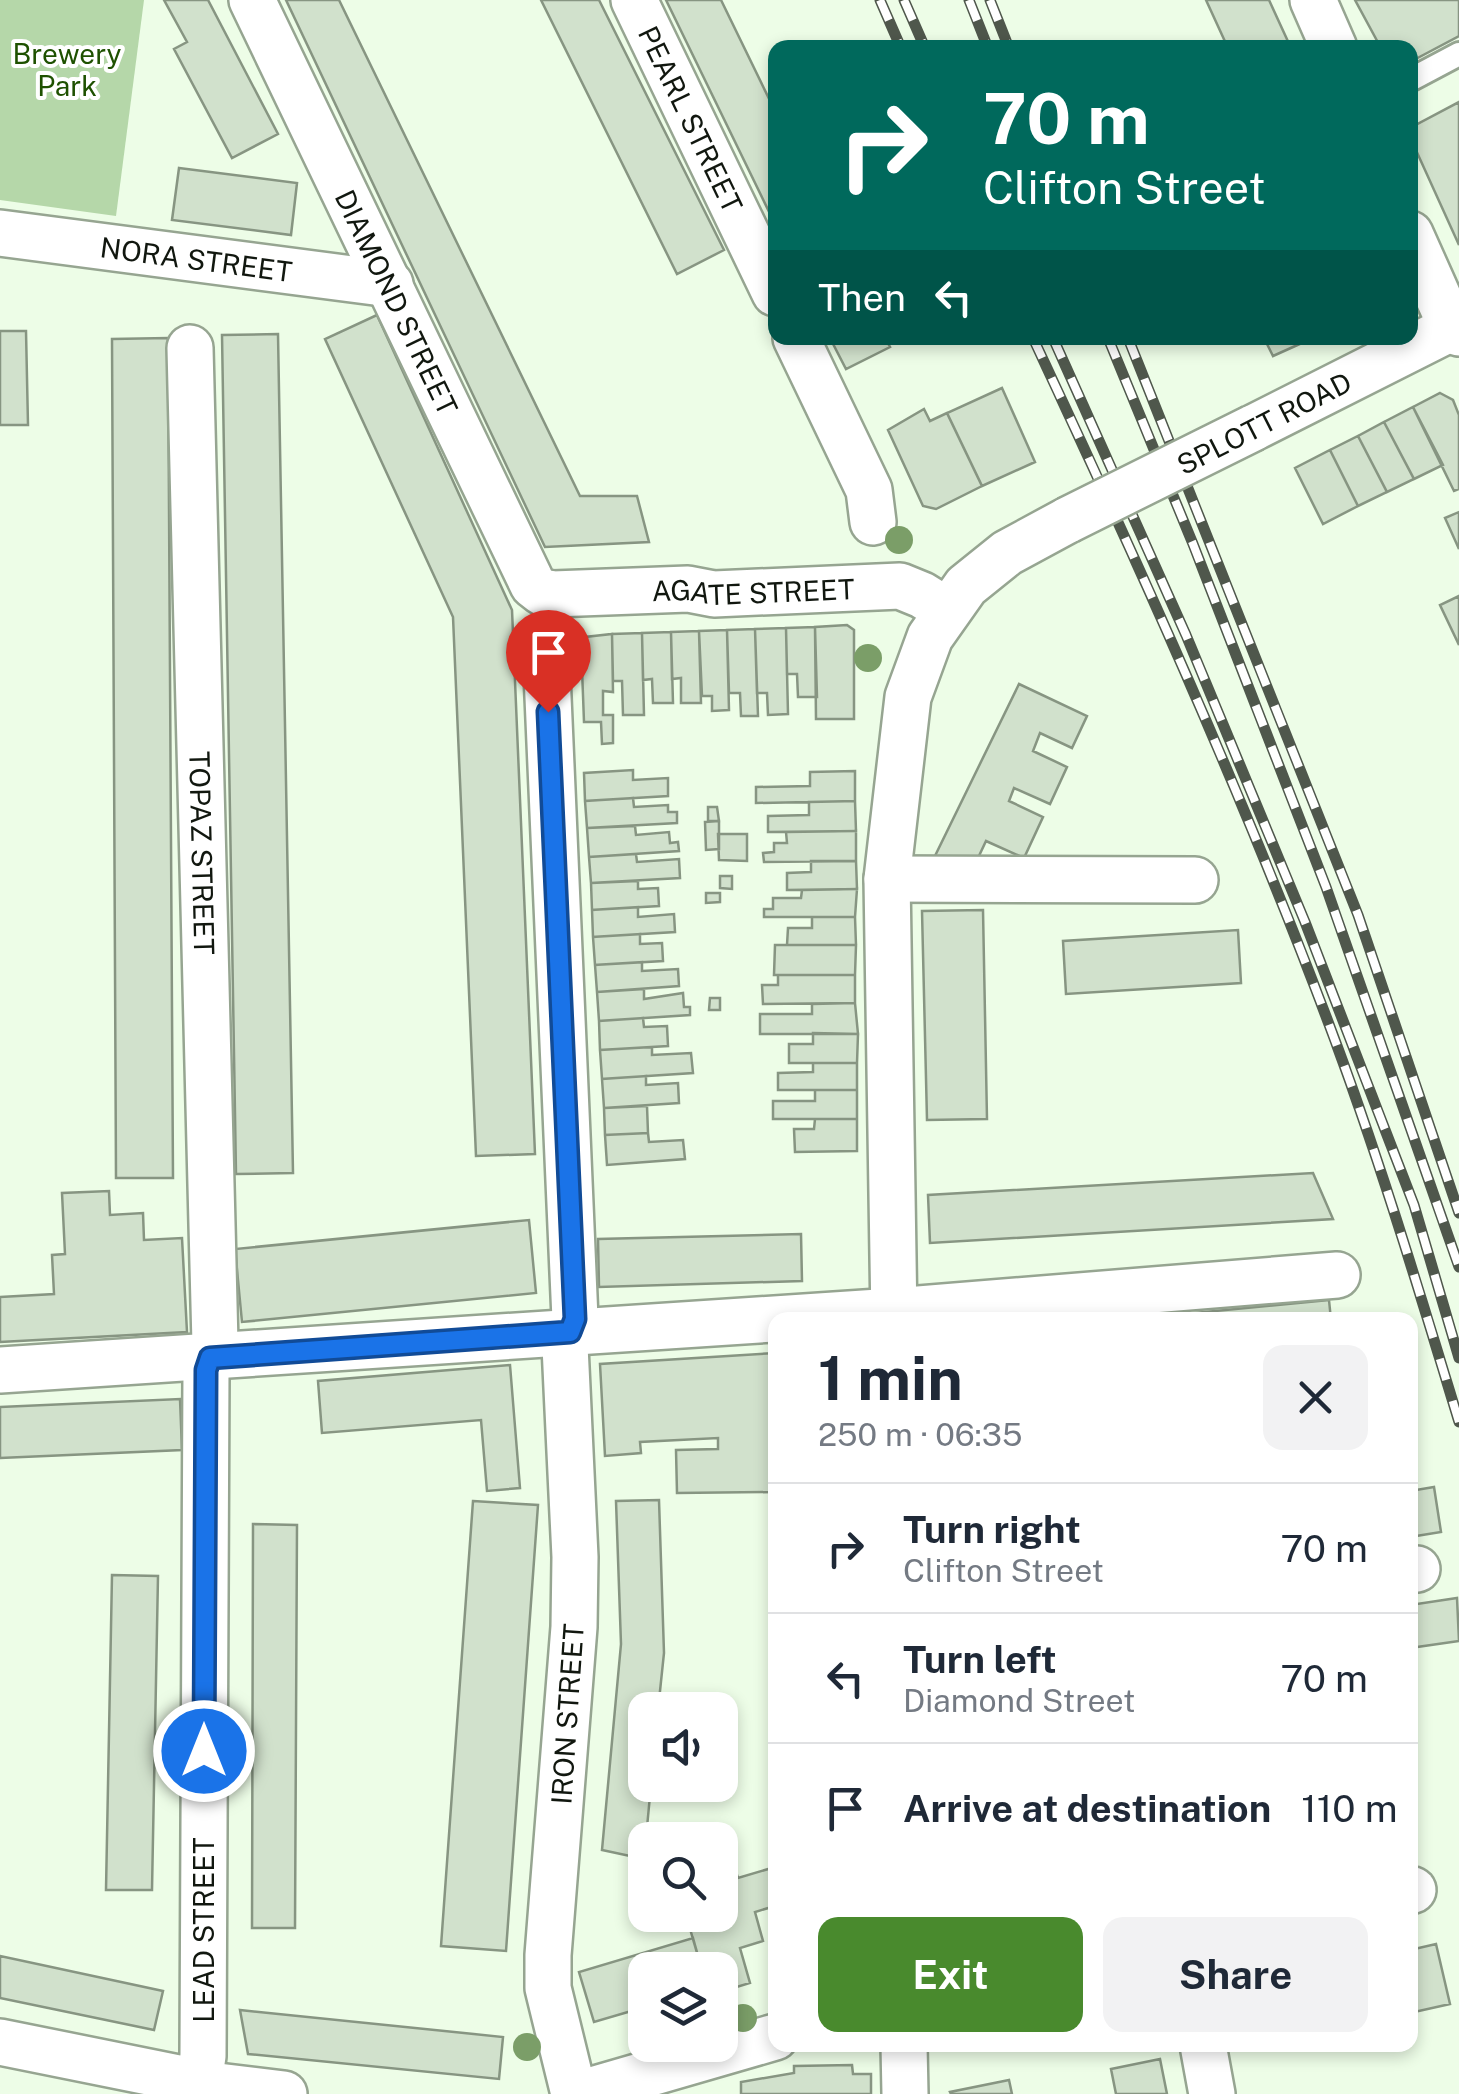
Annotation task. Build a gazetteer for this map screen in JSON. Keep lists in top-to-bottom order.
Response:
{
  "streets": {
    "street": [
      "PEARL STREET",
      "NORA STREET",
      "DIAMOND STREET",
      "SPLOTT ROAD",
      "AGATE STREET",
      "TOPAZ STREET",
      "IRON STREET",
      "LEAD STREET"
    ]
  },
  "crossings": [
    ["NORA STREET", "DIAMOND STREET"],
    ["DIAMOND STREET", "AGATE STREET"],
    ["SPLOTT ROAD", "AGATE STREET"],
    ["TOPAZ STREET", "LEAD STREET"]
  ],
  "parks": ["Brewery Park"],
  "page": {
    "turn": ["70 m", "Clifton Street"],
    "then": "Then",
    "heading": ["1 min", "250 m · 06:35"],
    "list": [
      {
        "name": "Turn right",
        "note": "Clifton Street",
        "value": "70 m"
      },
      {
        "name": "Turn left",
        "note": "Diamond Street",
        "value": "70 m"
      },
      {
        "name": "Arrive at destination",
        "value": "110 m"
      }
    ],
    "buttons": ["Exit", "Share"]
  }
}
